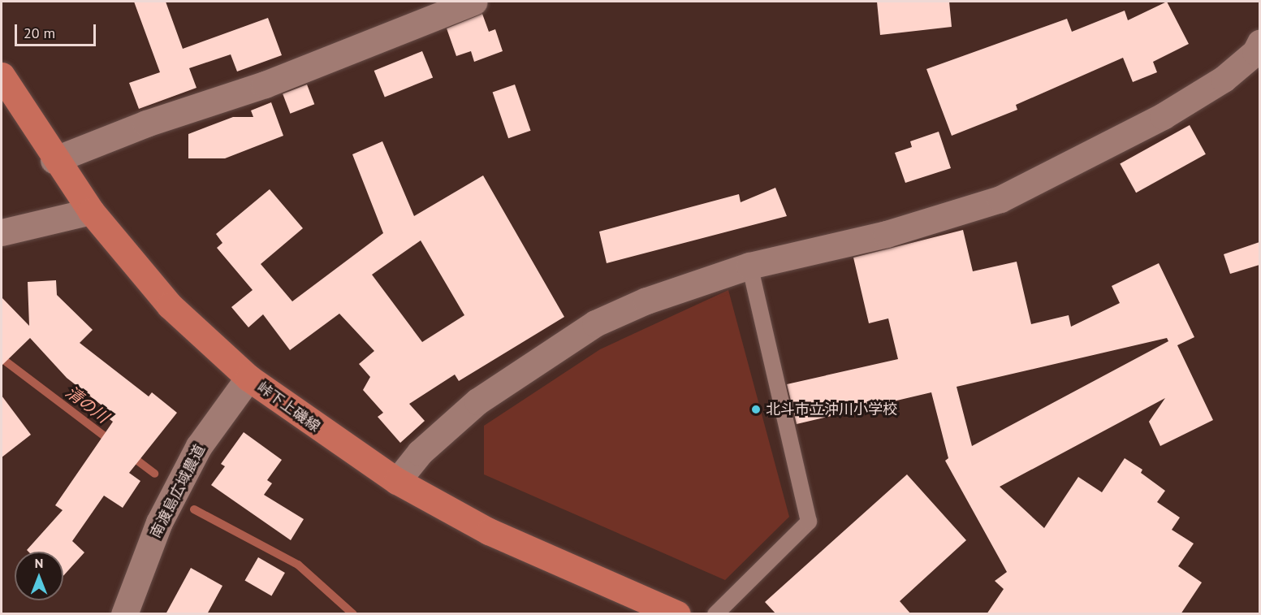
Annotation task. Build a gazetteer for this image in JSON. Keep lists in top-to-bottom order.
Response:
{
  "streets": {
    "main road": ["峠下上磯線"],
    "street": ["南渡島広域農道"]
  },
  "crossings": [
    ["峠下上磯線", "南渡島広域農道"]
  ],
  "water": ["清の川"],
  "places": ["北斗市立沖川小学校"],
  "scale_bar": "20 m",
  "north": "top"
}
